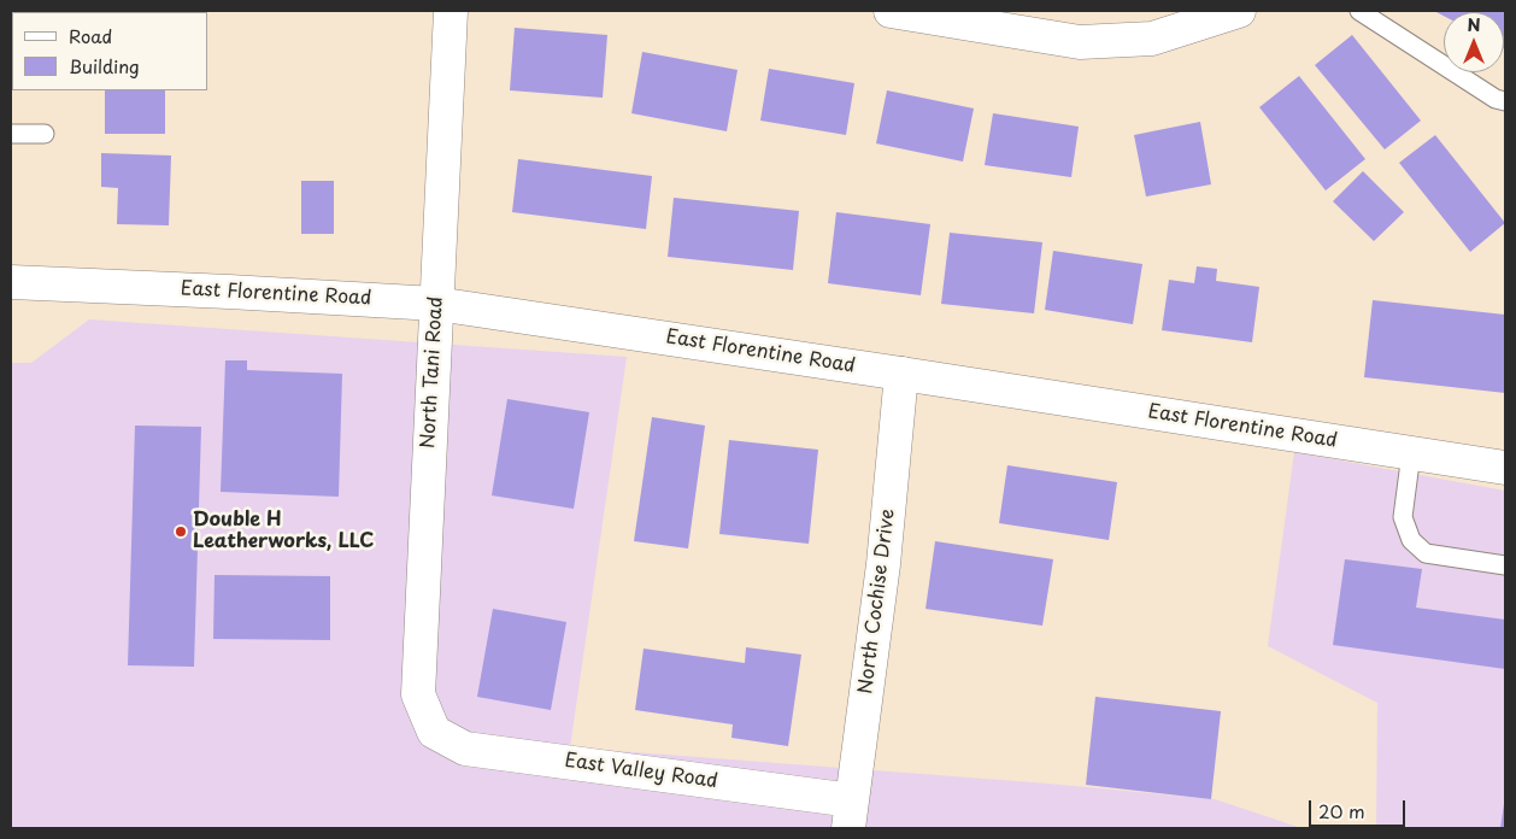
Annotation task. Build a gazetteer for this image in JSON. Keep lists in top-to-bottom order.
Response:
{
  "streets": {
    "street": [
      "East Florentine Road",
      "North Tani Road",
      "North Cochise Drive",
      "East Valley Road"
    ]
  },
  "crossings": [
    ["East Florentine Road", "North Tani Road"],
    ["East Florentine Road", "North Cochise Drive"],
    ["North Tani Road", "East Valley Road"],
    ["North Cochise Drive", "East Valley Road"]
  ],
  "places": ["Double H Leatherworks, LLC"],
  "legend": ["Road", "Building"],
  "scale_bar": "20 m",
  "north": "top"
}
